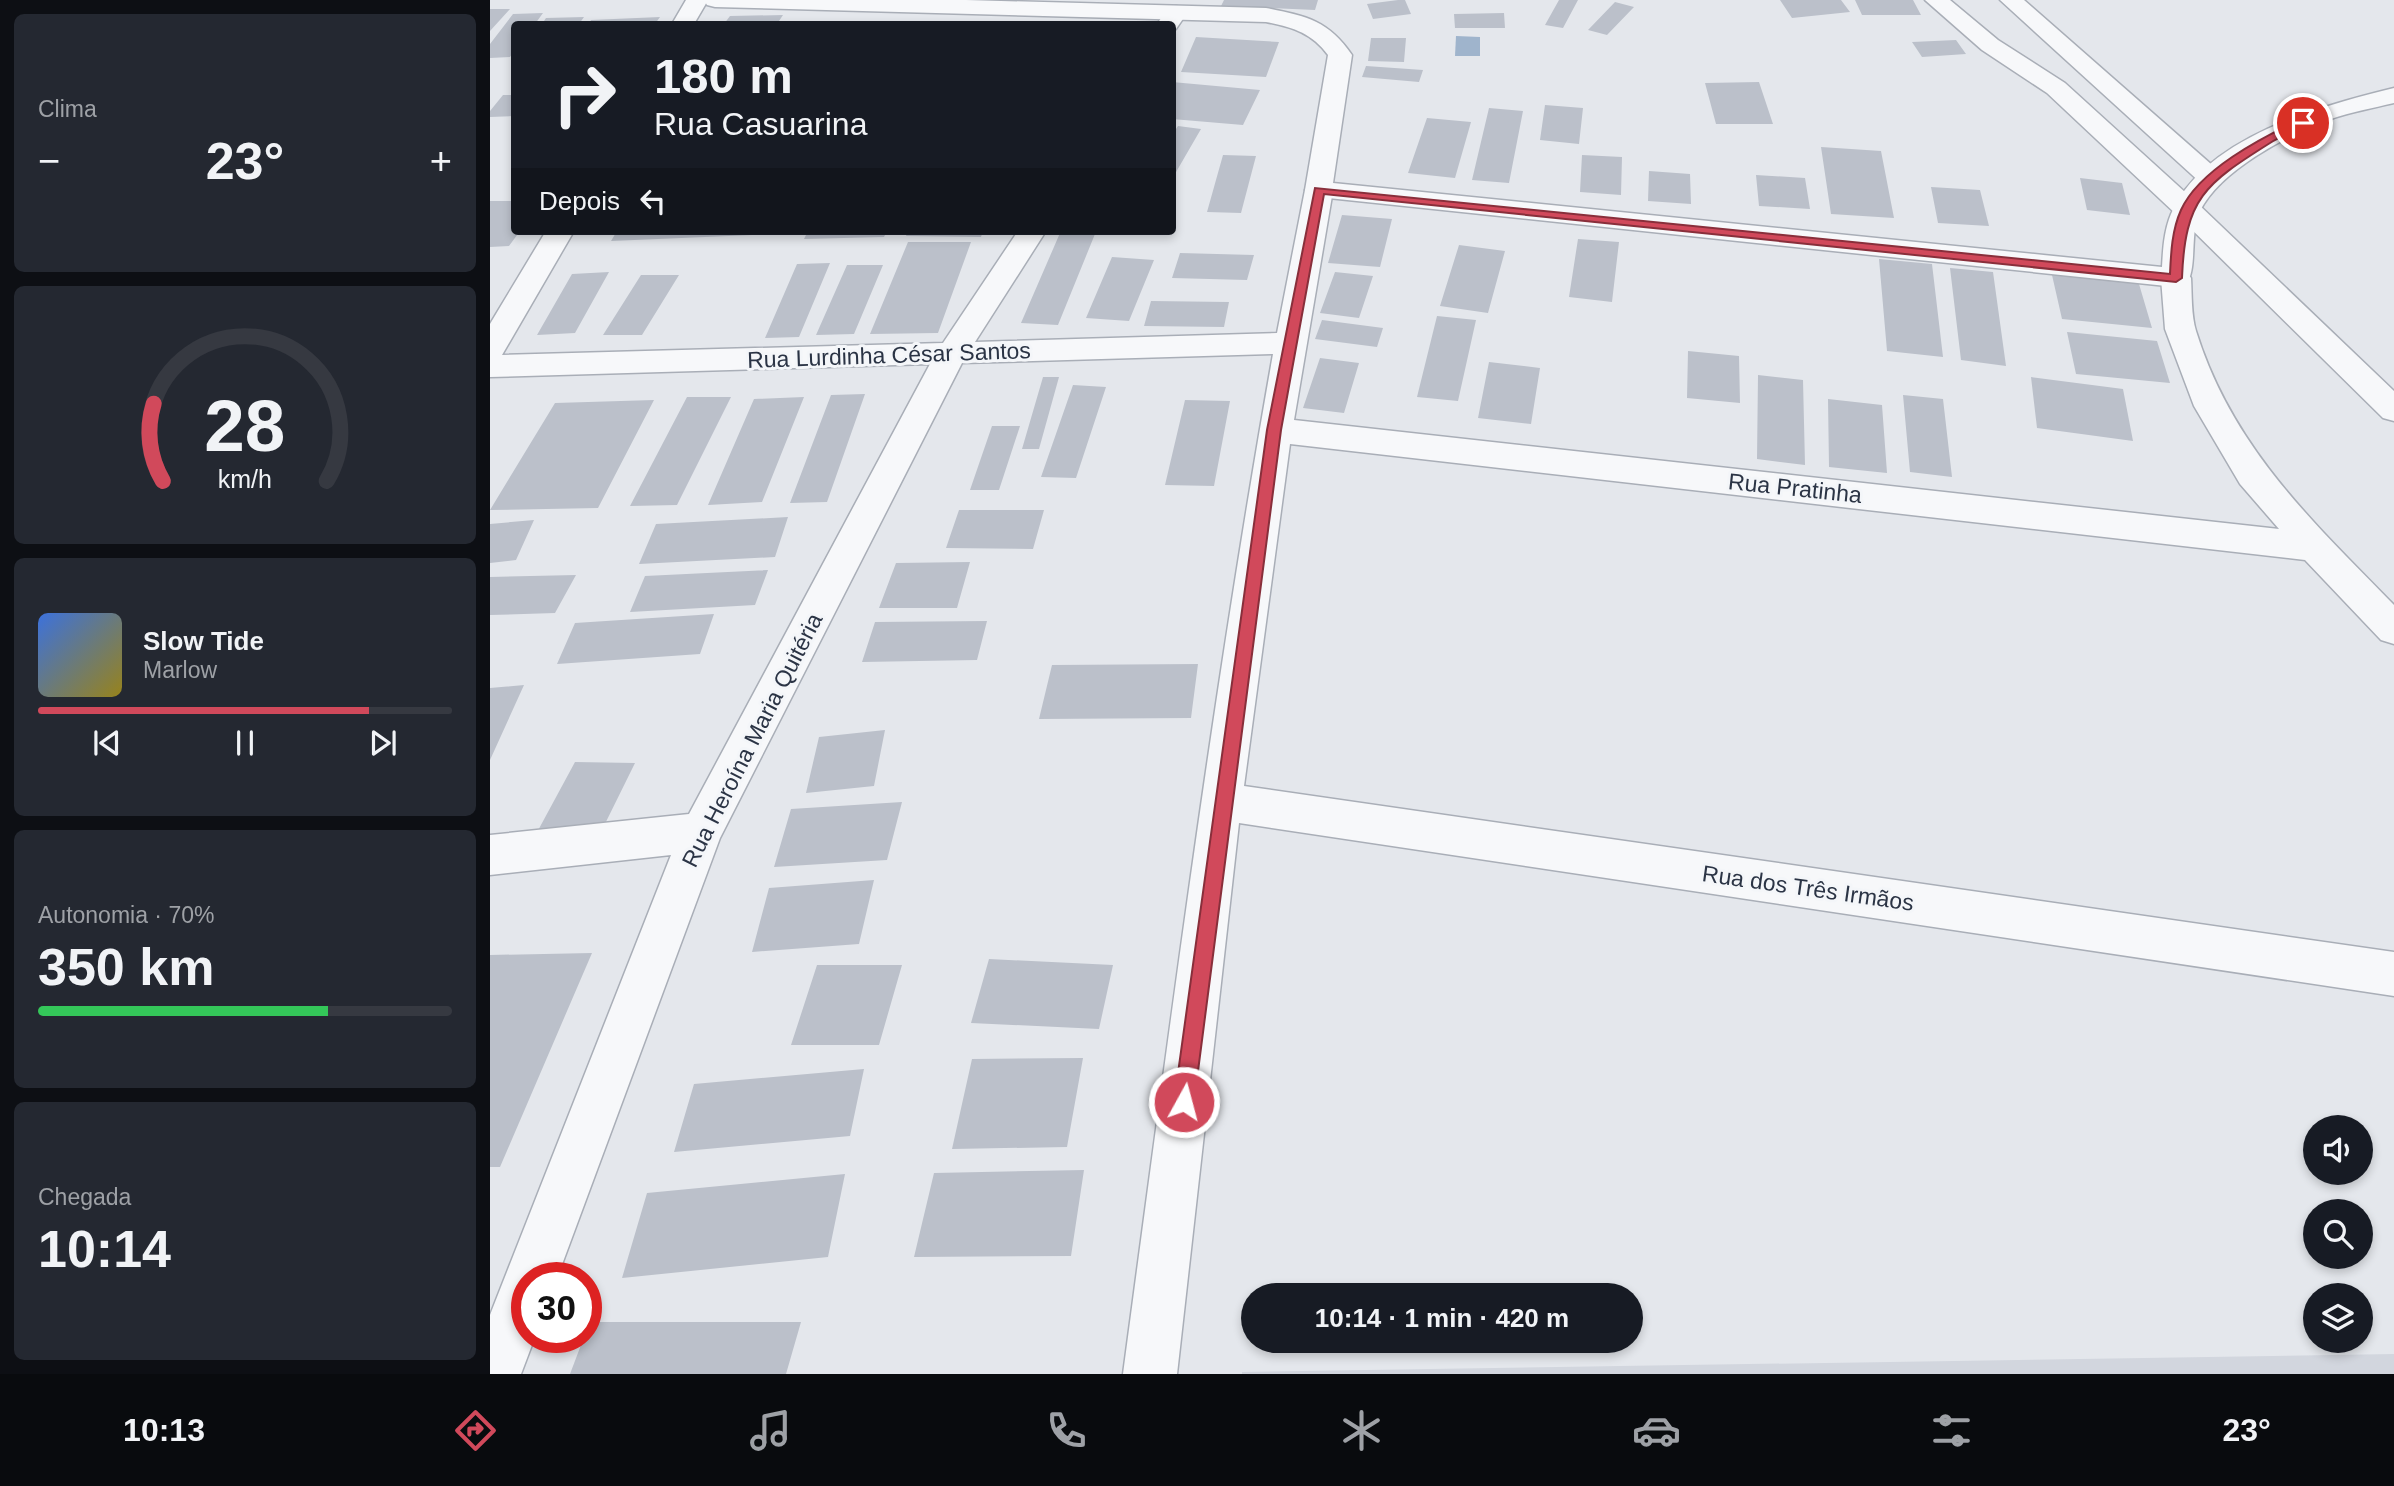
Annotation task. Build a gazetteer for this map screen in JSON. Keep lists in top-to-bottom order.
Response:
{
  "streets": {
    "street": [
      "Rua Lurdinha César Santos",
      "Rua Pratinha",
      "Rua Heroína Maria Quitéria",
      "Rua dos Três Irmãos"
    ]
  },
  "crossings": [
    ["Rua Lurdinha César Santos", "Rua Heroína Maria Quitéria"]
  ],
  "page": {
    "tile": [
      "Clima",
      ["Autonomia · 70%", "350 km"],
      ["Chegada", "10:14"]
    ],
    "turn": ["180 m", "Rua Casuarina"],
    "heat": ["−", "23°", "+"],
    "then": "Depois",
    "song": ["Slow Tide", "Marlow"],
    "limit": "30",
    "trip": "10:14 · 1 min · 420 m",
    "tabs": ["10:13", "23°"],
    "gauge": ["28", "km/h"]
  }
}
